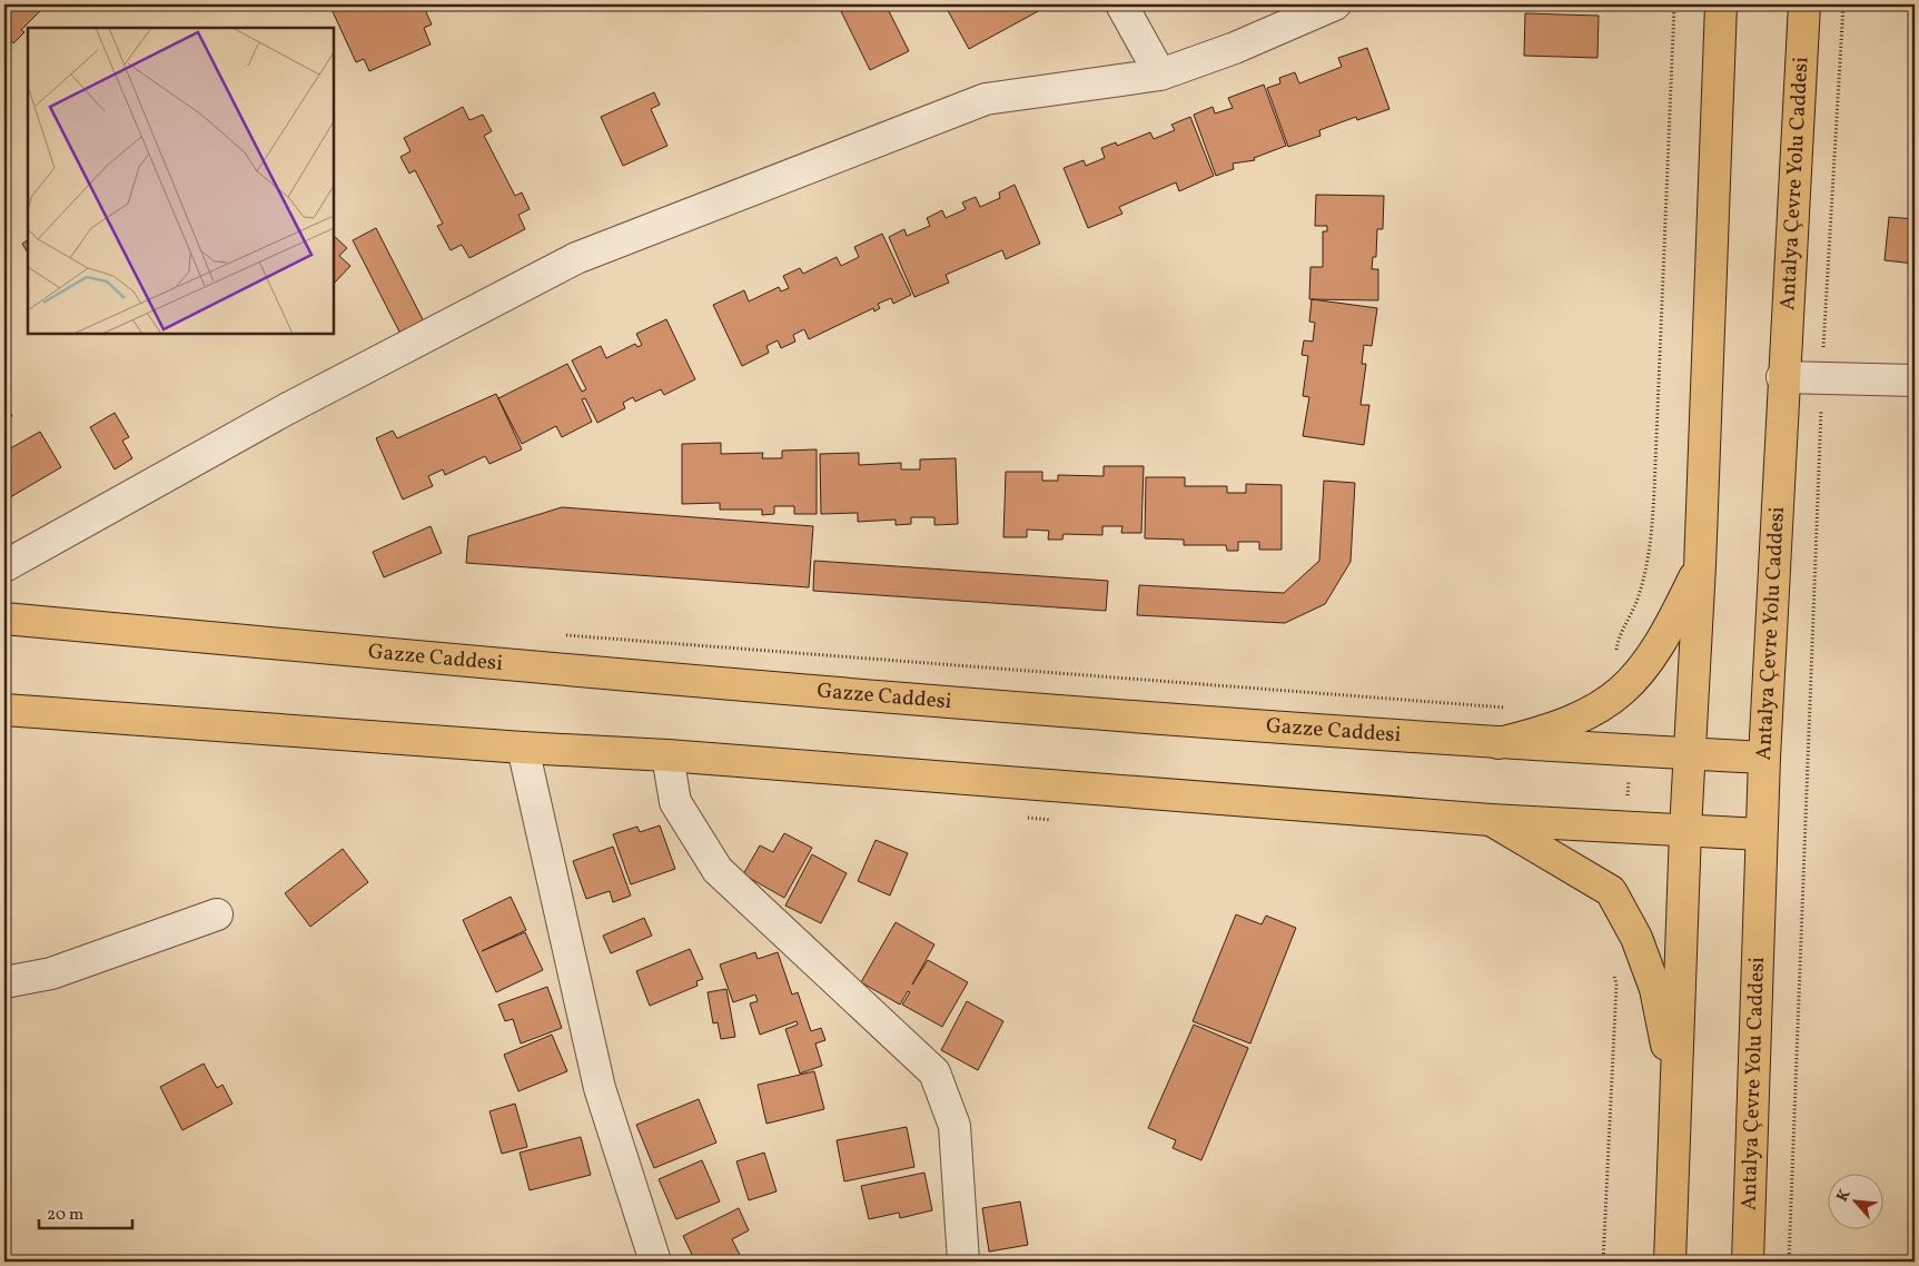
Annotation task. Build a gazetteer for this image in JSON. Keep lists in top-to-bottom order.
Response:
{
  "streets": {
    "main road": ["Antalya Çevre Yolu Caddesi", "Gazze Caddesi"]
  },
  "crossings": [
    ["Antalya Çevre Yolu Caddesi", "Gazze Caddesi"]
  ],
  "scale_bar": "20 m",
  "north": "top left"
}
